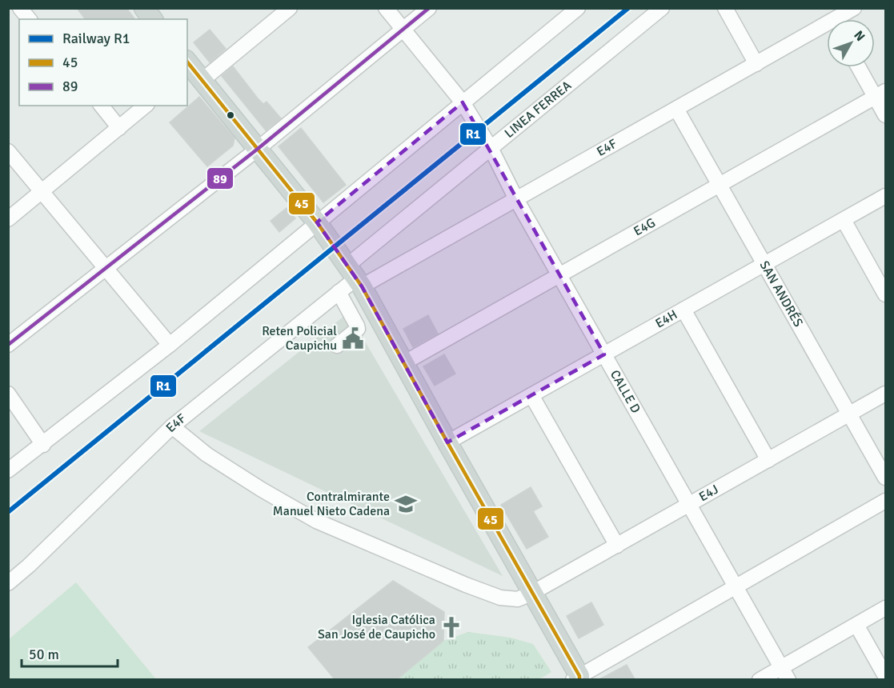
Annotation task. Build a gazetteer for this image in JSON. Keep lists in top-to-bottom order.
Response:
{
  "streets": {
    "street": [
      "LINEA FERREA",
      "E4F",
      "E4G",
      "SAN ANDRÉS",
      "E4H",
      "CALLE D",
      "E4J"
    ]
  },
  "crossings": [
    ["LINEA FERREA", "E4F"],
    ["LINEA FERREA", "CALLE D"],
    ["E4F", "SAN ANDRÉS"],
    ["E4F", "CALLE D"],
    ["E4F", "E4J"],
    ["E4G", "SAN ANDRÉS"],
    ["E4G", "CALLE D"],
    ["SAN ANDRÉS", "E4H"],
    ["SAN ANDRÉS", "E4J"],
    ["E4H", "CALLE D"],
    ["CALLE D", "E4J"]
  ],
  "places": {
    "public building": ["Reten Policial Caupichu"],
    "school or university": ["Contralmirante Manuel Nieto Cadena"],
    "church": ["Iglesia Católica San José de Caupicho"]
  },
  "lines": ["rail line R1", "transit line 89", "transit line 45"],
  "legend": ["Railway R1", "45", "89"],
  "scale_bar": "50 m",
  "north": "top right"
}
